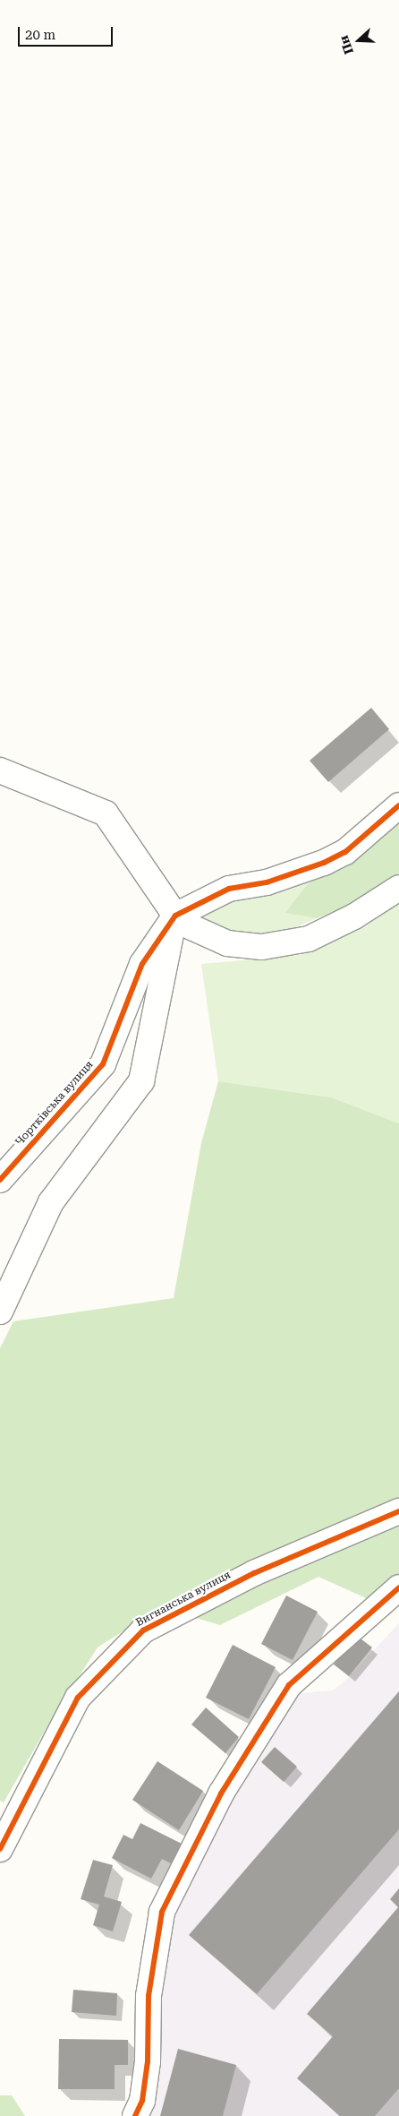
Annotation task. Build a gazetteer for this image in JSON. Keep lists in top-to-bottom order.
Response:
{
  "streets": {
    "street": ["Чортківська вулиця", "Вигнанська вулиця"]
  },
  "scale_bar": "20 m",
  "north": "left"
}
